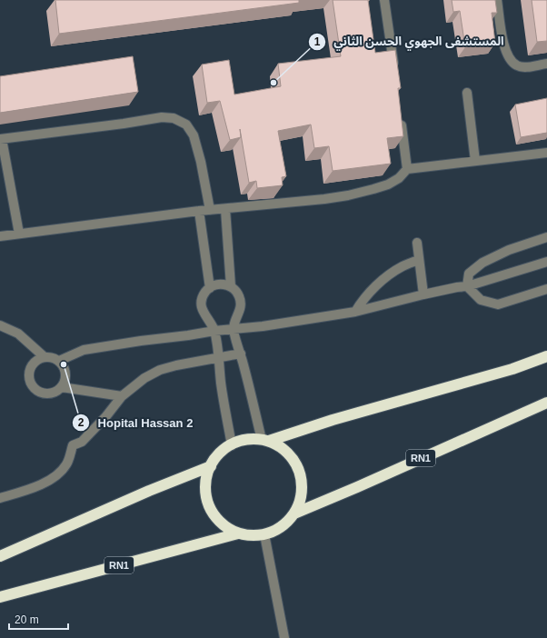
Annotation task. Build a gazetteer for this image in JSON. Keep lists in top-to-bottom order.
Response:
{
  "streets": {
    "highway": ["RN1"]
  },
  "places": ["المستشفى الجهوي الحسن الثاني", "Hopital Hassan 2"],
  "scale_bar": "20 m"
}
